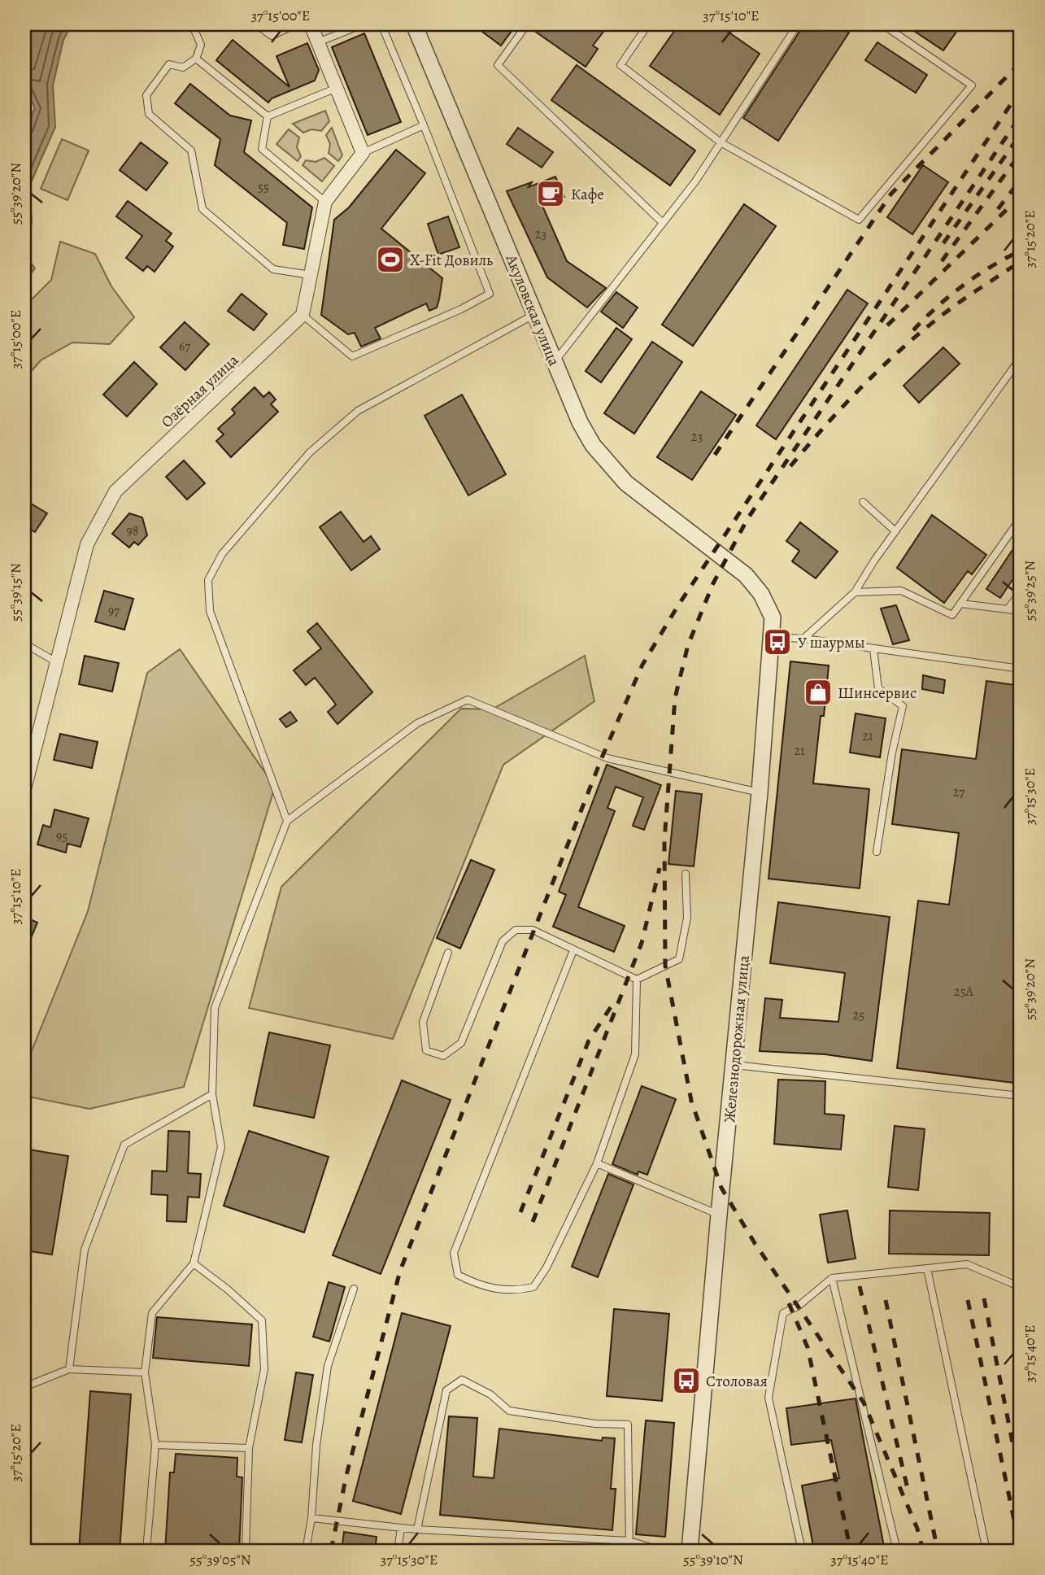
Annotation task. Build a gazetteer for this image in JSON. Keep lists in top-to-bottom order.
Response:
{
  "streets": {
    "street": ["Акуловская улица", "Озёрная улица", "Железнодорожная улица"]
  },
  "crossings": [
    ["Акуловская улица", "Железнодорожная улица"]
  ],
  "places": {
    "cafe": ["Кафе"],
    "sports": ["X-Fit Довиль"],
    "bus stop": ["У шаурмы", "Столовая"],
    "shop": ["Шинсервис"]
  },
  "house_numbers": [
    "55",
    "23",
    "67",
    "23",
    "98",
    "97",
    "21",
    "21",
    "27",
    "95",
    "25А",
    "25"
  ],
  "coordinates": [
    "37°15'00\"E",
    "37°15'10\"E",
    "55°39'20\"N",
    "37°15'20\"E",
    "55°39'25\"N",
    "55°39'15\"N",
    "37°15'30\"E",
    "37°15'40\"E",
    "55°39'05\"N",
    "55°39'10\"N"
  ]
}
